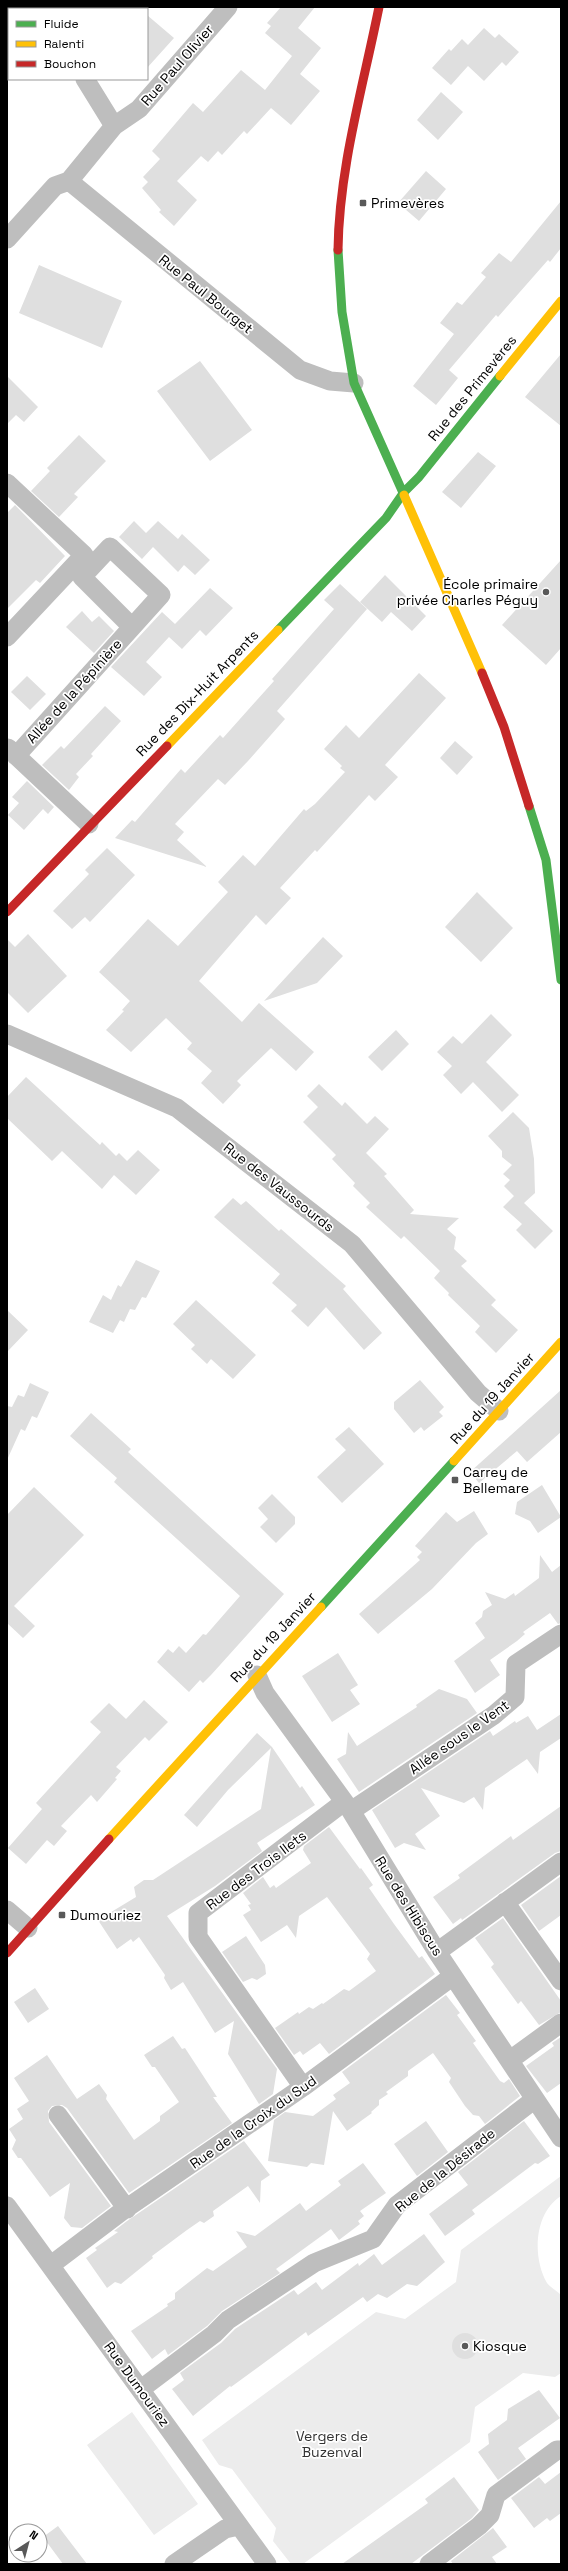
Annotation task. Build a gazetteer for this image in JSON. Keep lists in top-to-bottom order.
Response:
{
  "streets": {
    "street": [
      "Rue Paul Olivier",
      "Rue Paul Bourget",
      "Rue des Primevères",
      "Allée de la Pépinière",
      "Rue des Dix-Huit Arpents",
      "Rue des Vaussourds",
      "Rue du 19 Janvier",
      "Allée sous le Vent",
      "Rue des Trois Ilets",
      "Rue des Hibiscus",
      "Rue de la Croix du Sud",
      "Rue de la Désirade",
      "Rue Dumouriez"
    ]
  },
  "crossings": [
    ["Rue Paul Olivier", "Rue Paul Bourget"],
    ["Rue des Primevères", "Rue des Dix-Huit Arpents"],
    ["Allée de la Pépinière", "Rue des Dix-Huit Arpents"],
    ["Rue des Vaussourds", "Rue du 19 Janvier"],
    ["Rue du 19 Janvier", "Rue des Hibiscus"],
    ["Allée sous le Vent", "Rue des Trois Ilets"],
    ["Allée sous le Vent", "Rue des Hibiscus"],
    ["Rue des Trois Ilets", "Rue des Hibiscus"],
    ["Rue des Trois Ilets", "Rue de la Croix du Sud"],
    ["Rue des Hibiscus", "Rue de la Croix du Sud"],
    ["Rue des Hibiscus", "Rue de la Désirade"],
    ["Rue de la Croix du Sud", "Rue Dumouriez"],
    ["Rue de la Désirade", "Rue Dumouriez"]
  ],
  "parks": ["Vergers de Buzenval"],
  "places": {
    "transit": ["Primevères", "Carrey de Bellemare", "Dumouriez"],
    "other": ["École primaire privée Charles Péguy", "Kiosque"]
  },
  "legend": ["Fluide", "Ralenti", "Bouchon"],
  "north": "top right"
}
